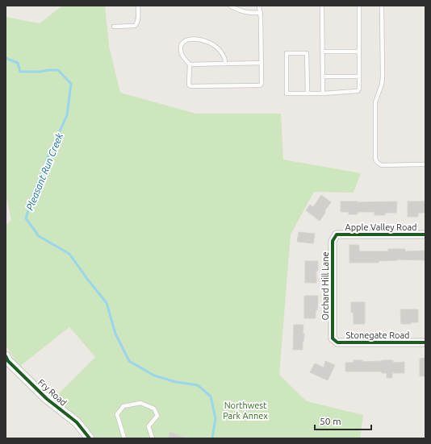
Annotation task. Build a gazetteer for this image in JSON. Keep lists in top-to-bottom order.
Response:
{
  "streets": {
    "street": [
      "Apple Valley Road",
      "Orchard Hill Lane",
      "Stonegate Road",
      "Fry Road"
    ]
  },
  "crossings": [
    ["Apple Valley Road", "Orchard Hill Lane"],
    ["Orchard Hill Lane", "Stonegate Road"]
  ],
  "water": ["Pleasant Run Creek"],
  "parks": ["Northwest Park Annex"],
  "scale_bar": "50 m"
}
